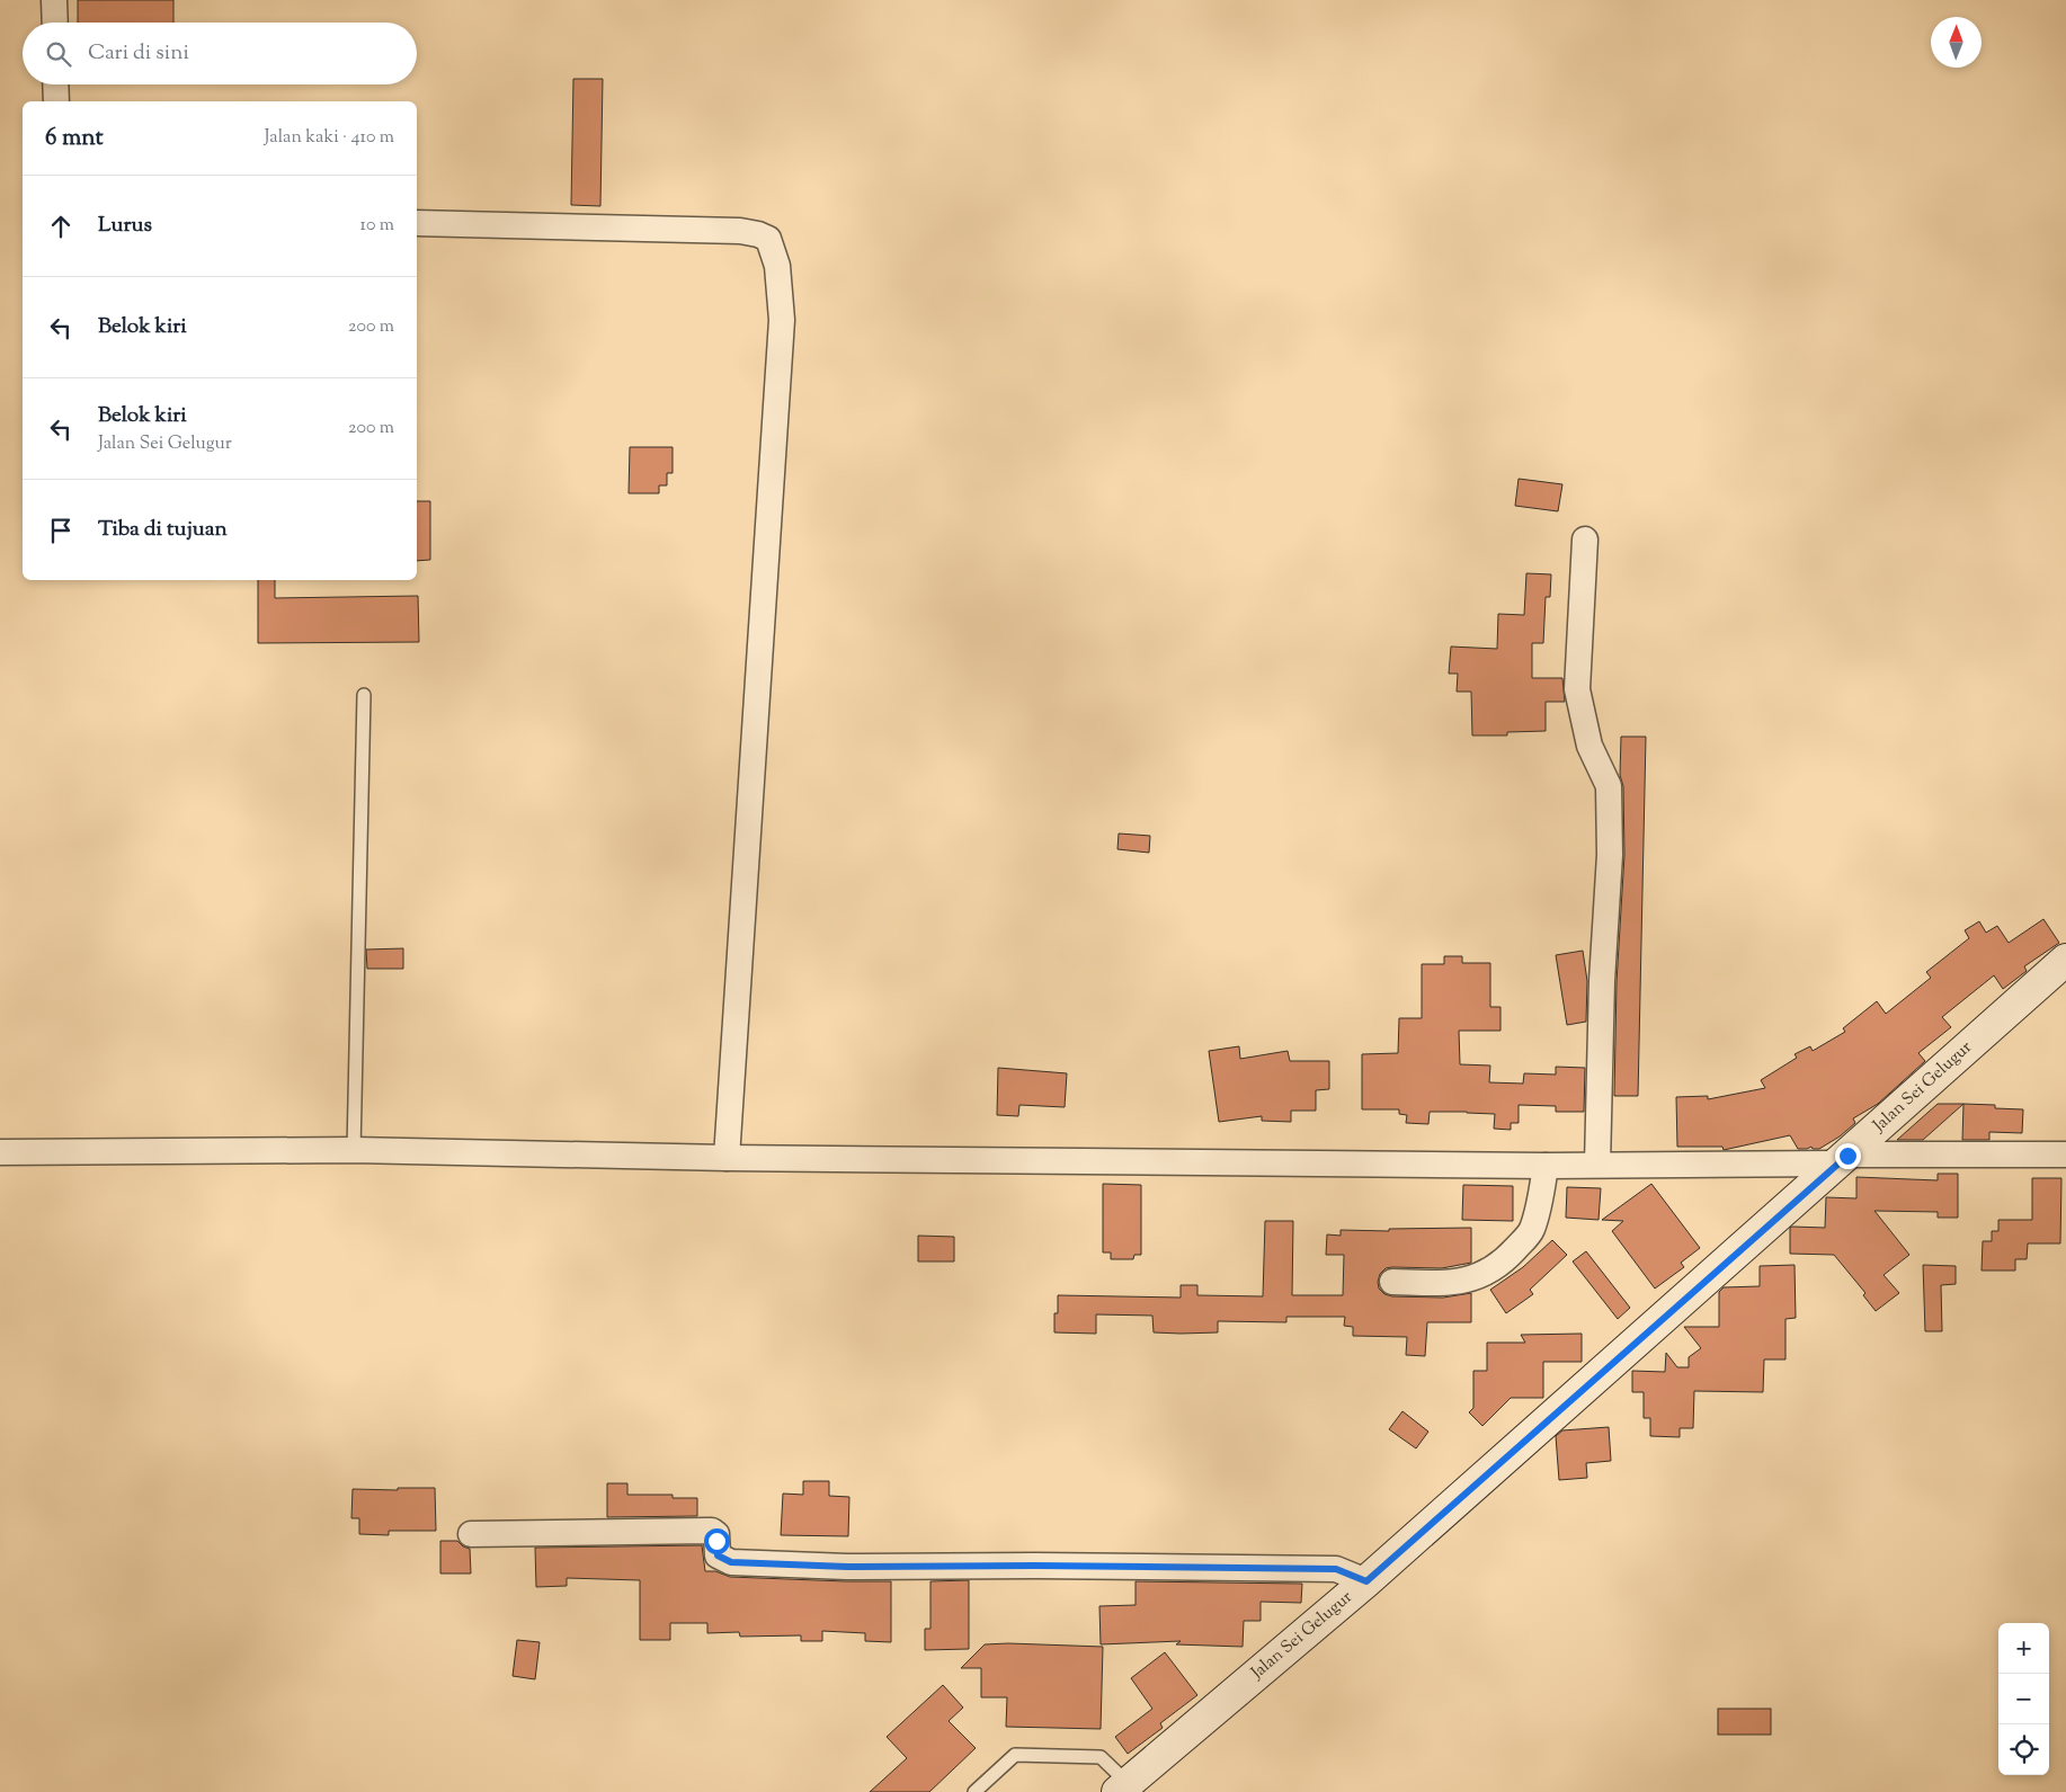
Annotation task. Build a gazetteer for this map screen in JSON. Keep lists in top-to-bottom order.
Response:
{
  "streets": {
    "main road": ["Jalan Sei Gelugur"]
  },
  "north": "top",
  "page": {
    "search": "Cari di sini",
    "heading": ["6 mnt", "Jalan kaki · 410 m"],
    "list": [
      ["Lurus", "10 m"],
      ["Belok kiri", "200 m"],
      ["Belok kiri", "Jalan Sei Gelugur", "200 m"],
      "Tiba di tujuan"
    ],
    "map_buttons": ["+", "−"]
  }
}
